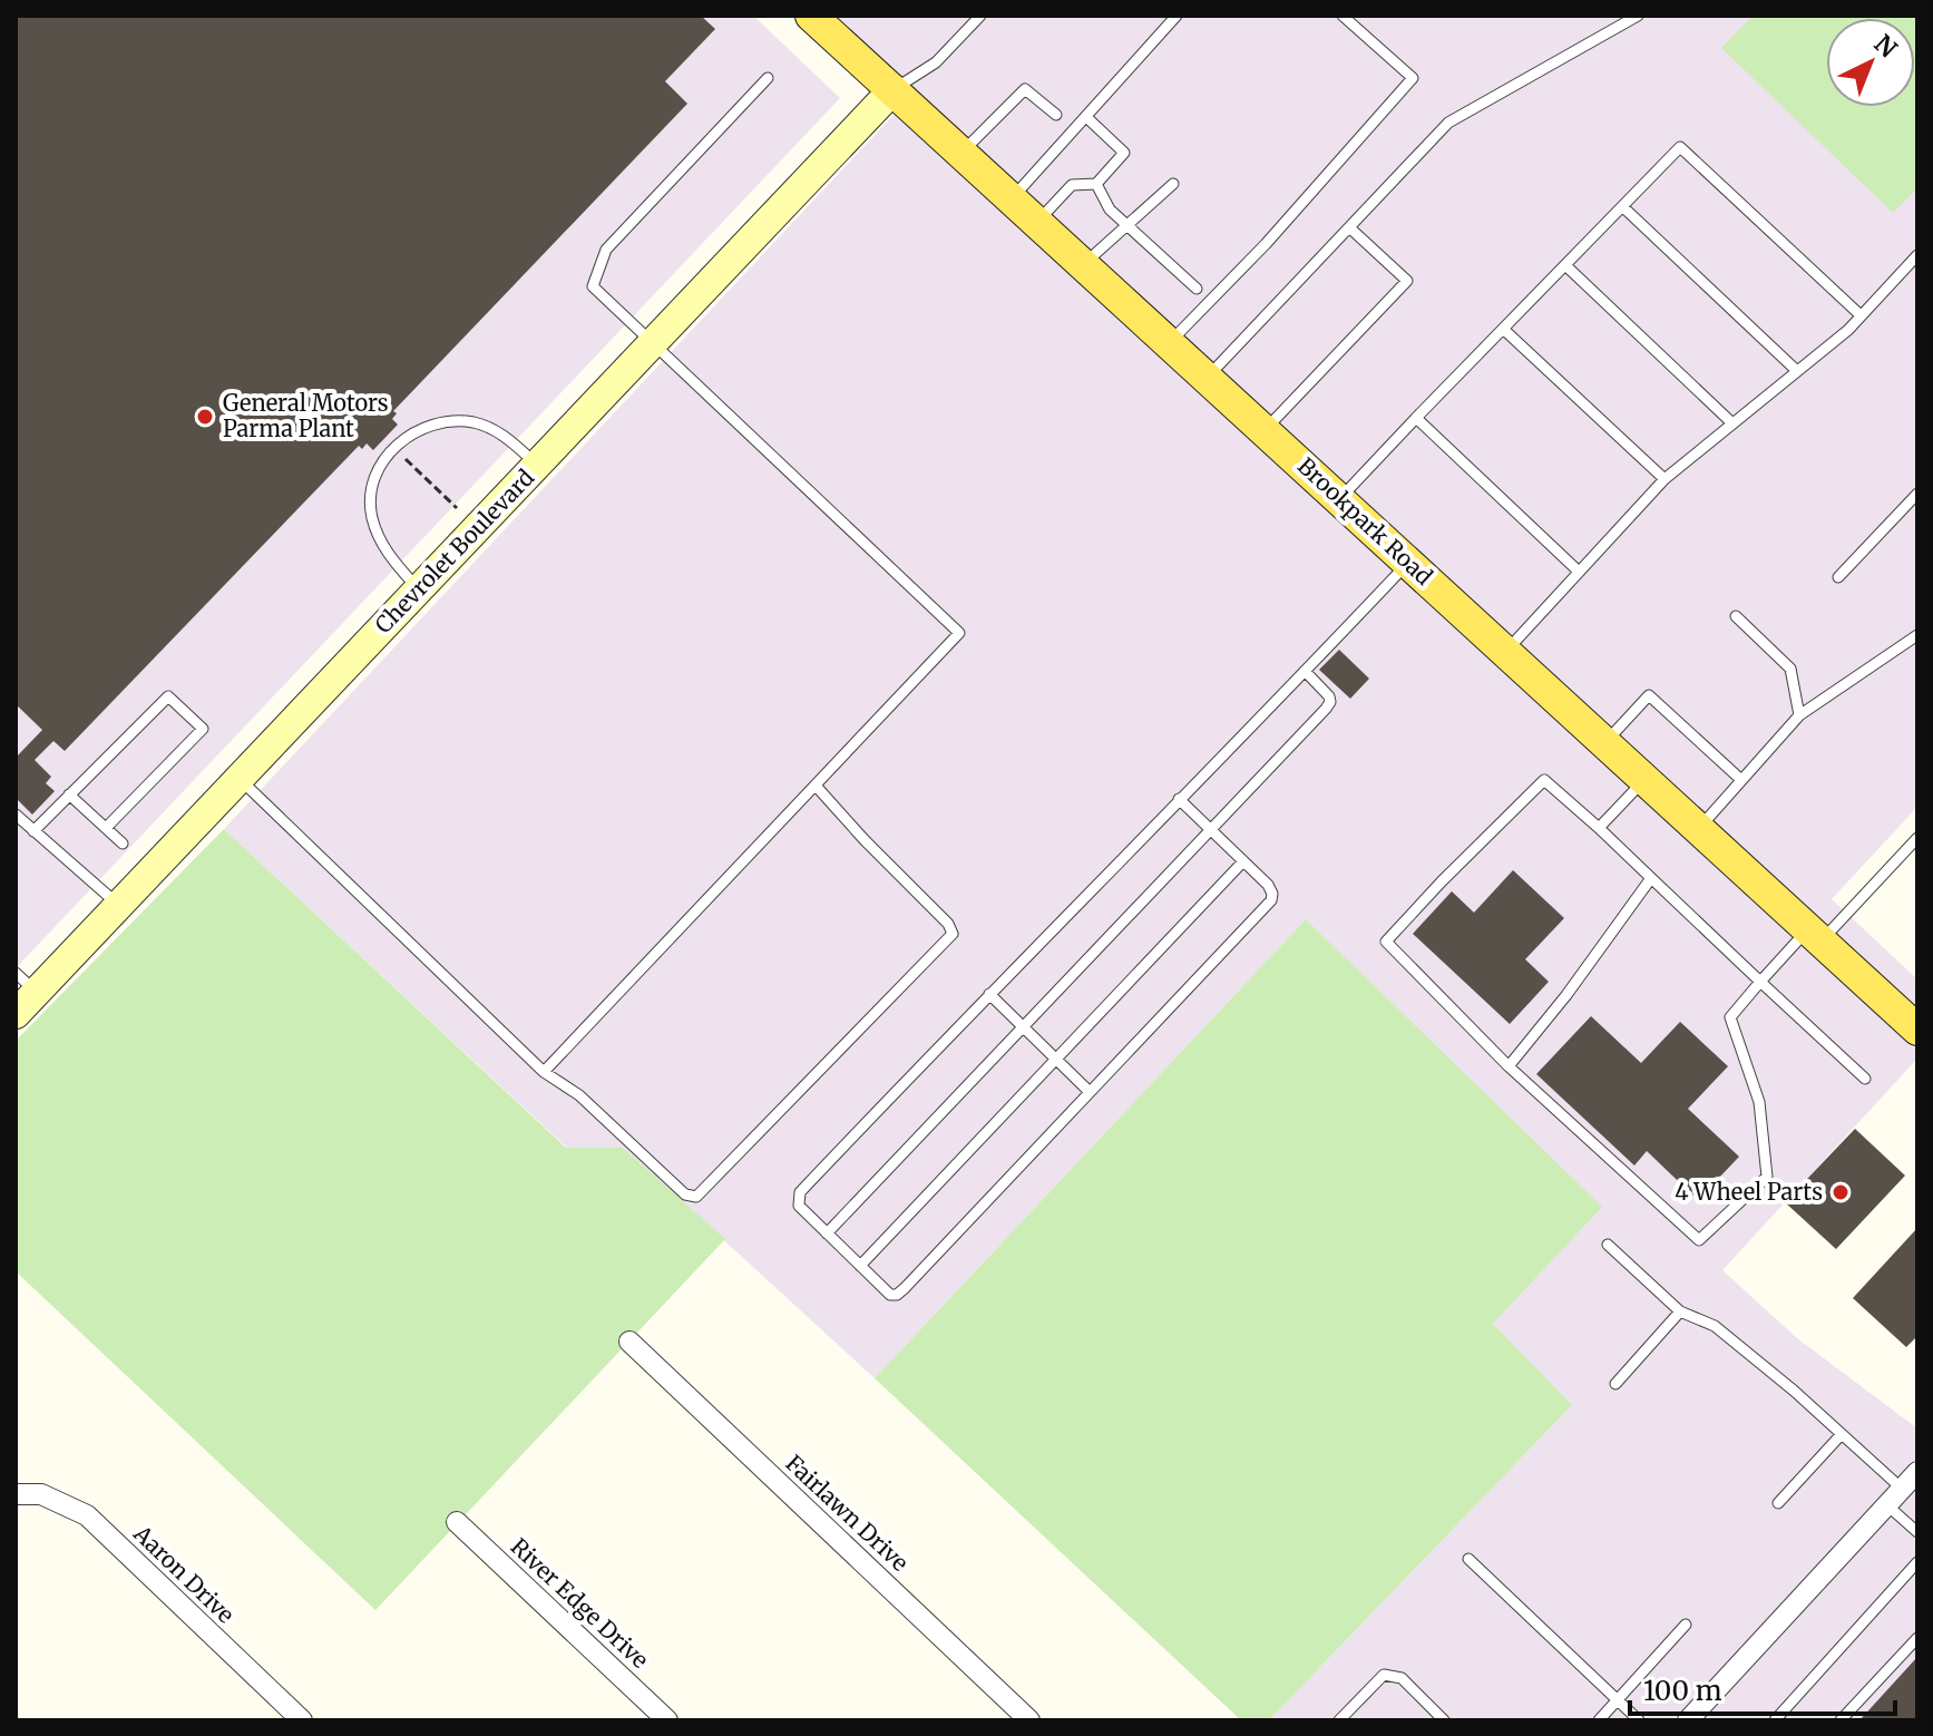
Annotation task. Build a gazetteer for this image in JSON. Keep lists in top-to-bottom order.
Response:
{
  "streets": {
    "main road": ["Brookpark Road", "Chevrolet Boulevard"],
    "street": ["Fairlawn Drive", "Aaron Drive", "River Edge Drive"]
  },
  "crossings": [
    ["Brookpark Road", "Chevrolet Boulevard"]
  ],
  "places": ["General Motors Parma Plant", "4 Wheel Parts"],
  "scale_bar": "100 m",
  "north": "top right"
}
